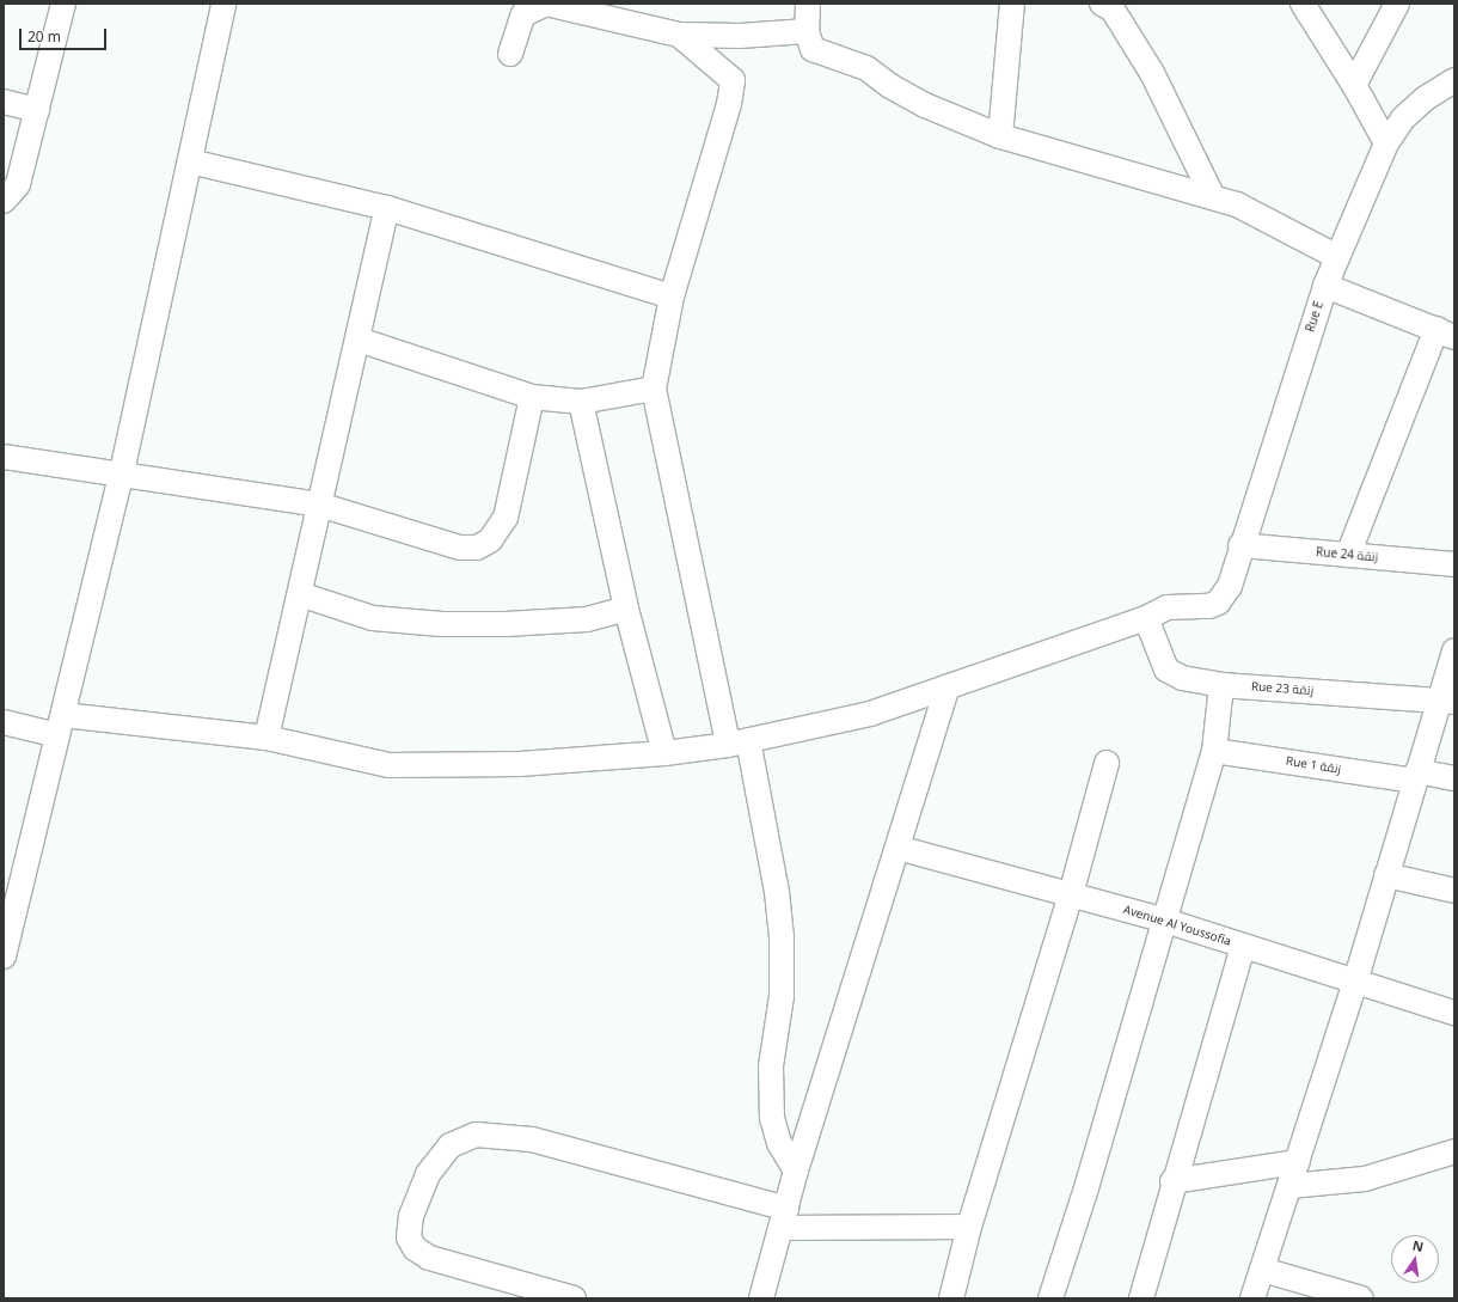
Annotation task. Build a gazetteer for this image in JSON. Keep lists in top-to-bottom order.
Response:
{
  "streets": {
    "street": [
      "Rue E",
      "Rue 24 زنقة",
      "Rue 23 زنقة",
      "Rue 1 زنقة",
      "Avenue Al Youssofia"
    ]
  },
  "crossings": [
    ["Rue E", "Rue 24 زنقة"],
    ["Rue E", "Rue 23 زنقة"]
  ],
  "scale_bar": "20 m",
  "north": "top"
}
